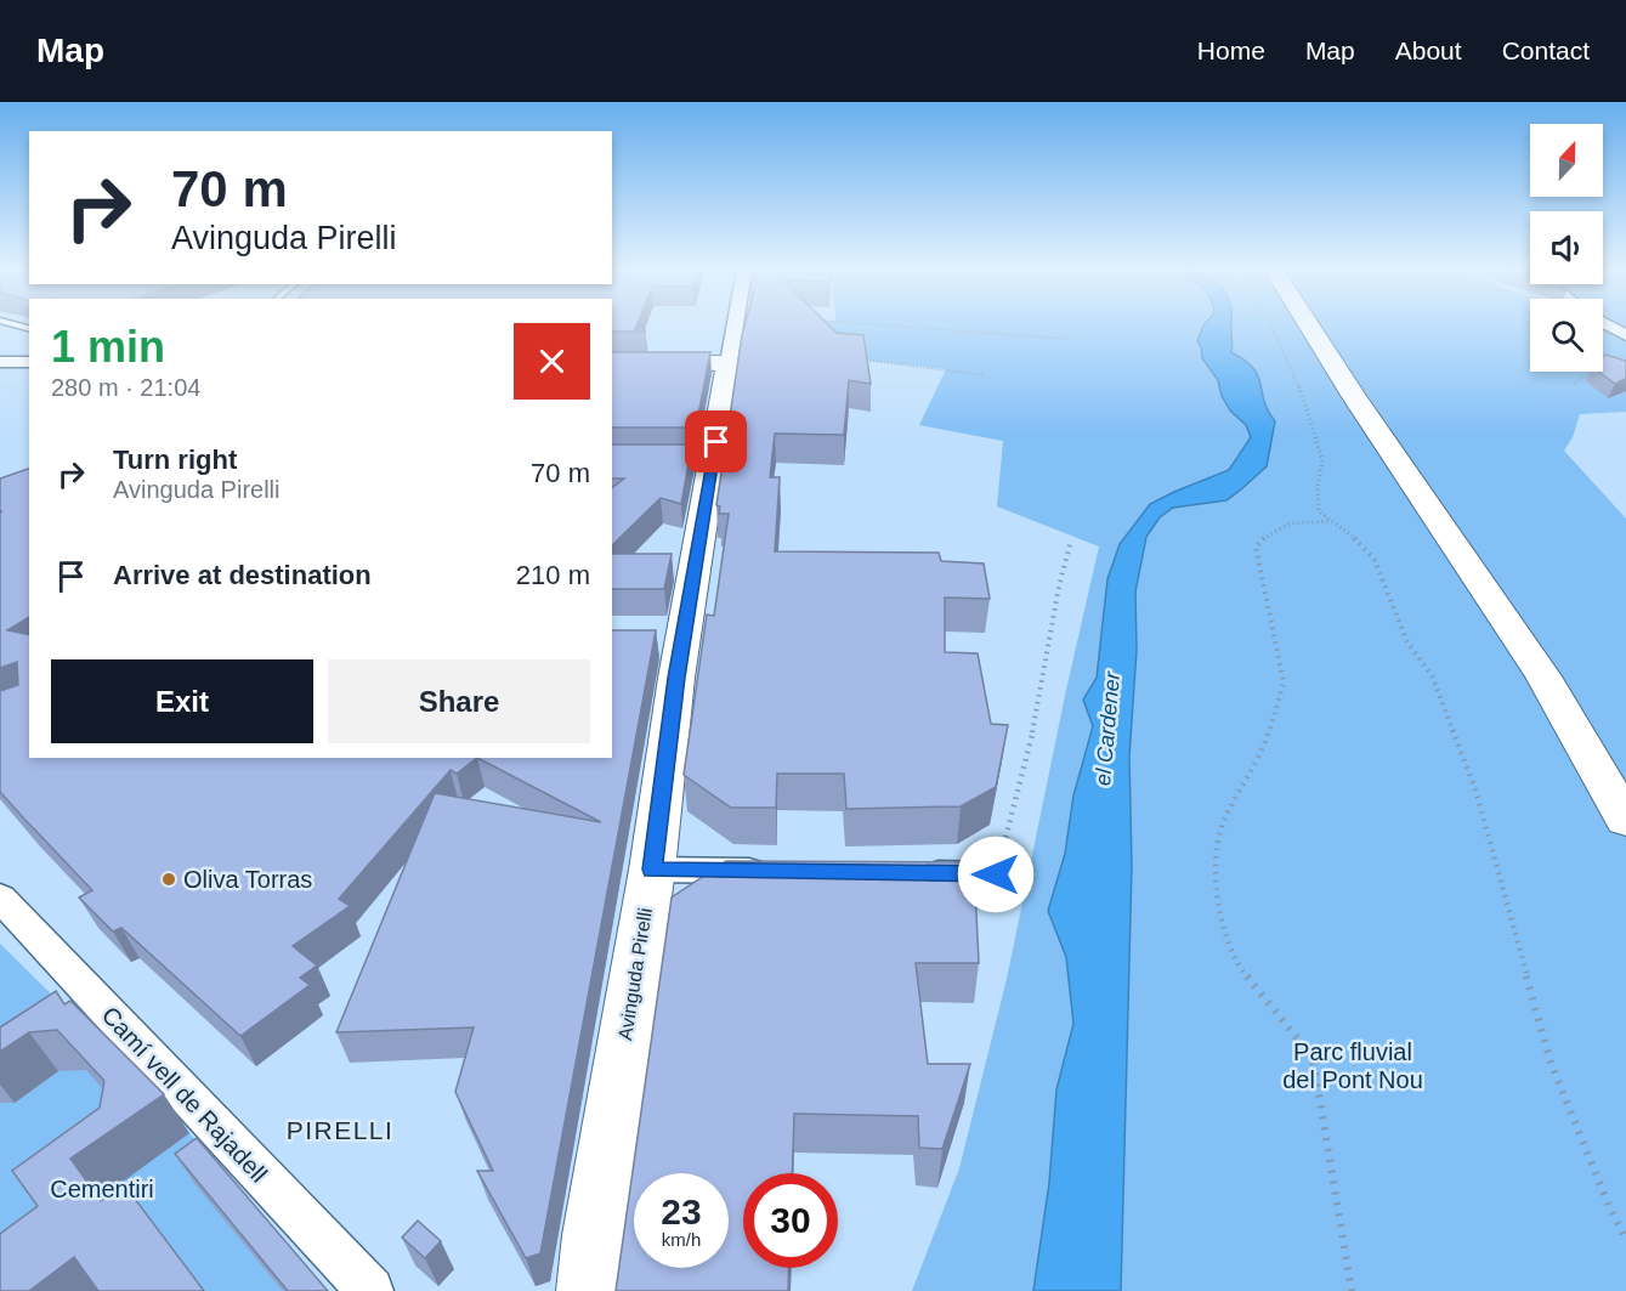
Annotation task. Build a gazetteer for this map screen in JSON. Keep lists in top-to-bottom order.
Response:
{
  "streets": {
    "street": ["Avinguda Pirelli", "Camí vell de Rajadell"]
  },
  "districts": ["PIRELLI"],
  "water": ["el Cardener"],
  "parks": ["Parc fluvial del Pont Nou", "Cementiri"],
  "places": ["Oliva Torras"],
  "north": "top",
  "page": {
    "header": "Map",
    "nav": [
      "Home",
      "Map",
      "About",
      "Contact"
    ],
    "turn": ["70 m", "Avinguda Pirelli"],
    "heading": ["1 min", "280 m · 21:04"],
    "list": [
      {
        "name": "Turn right",
        "note": "Avinguda Pirelli",
        "value": "70 m"
      },
      {
        "name": "Arrive at destination",
        "value": "210 m"
      }
    ],
    "buttons": ["Exit", "Share"],
    "speed": "23 km/h",
    "limit": "30"
  }
}
